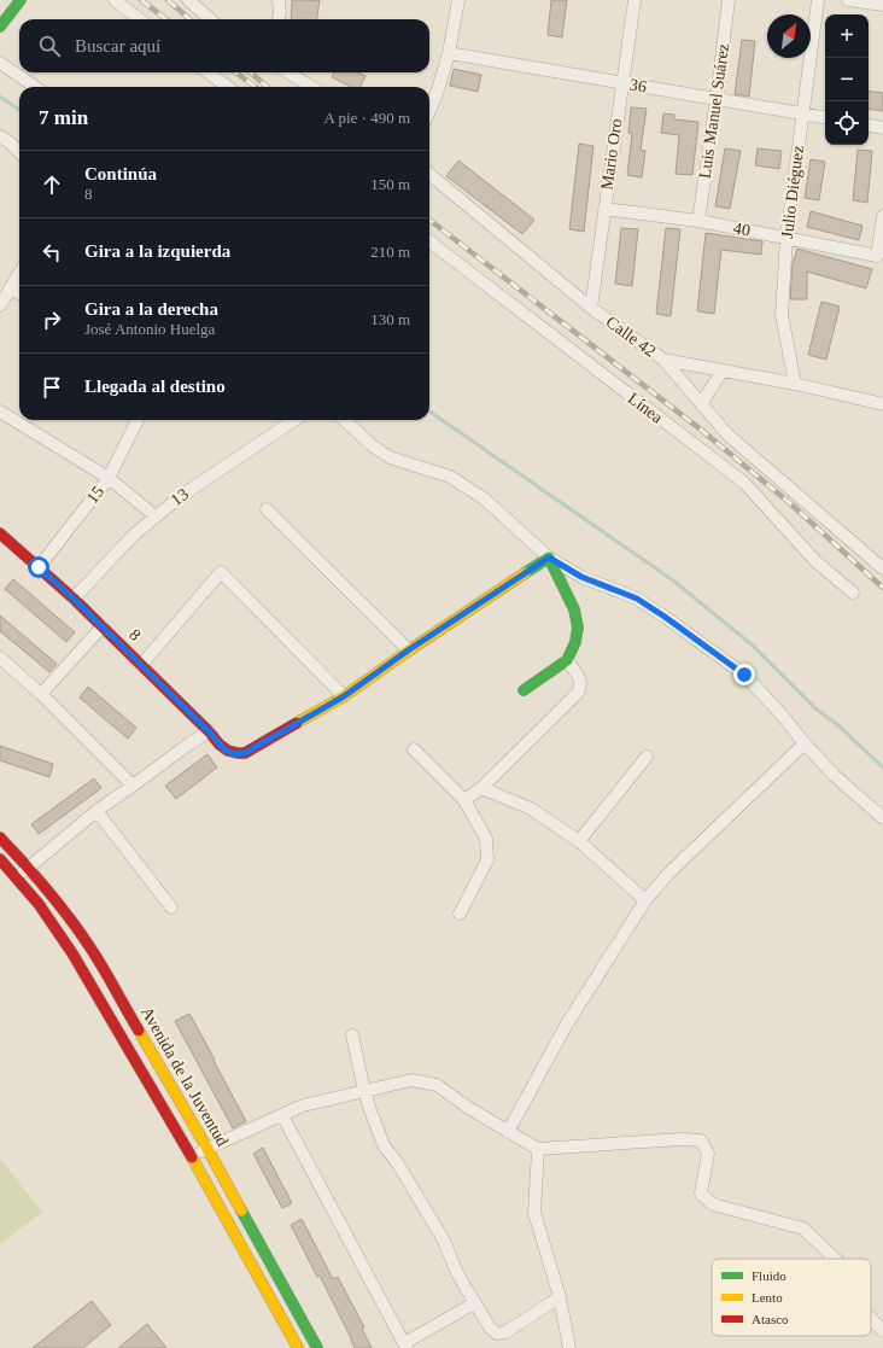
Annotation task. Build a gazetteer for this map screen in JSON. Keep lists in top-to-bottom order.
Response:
{
  "streets": {
    "main road": ["8", "Avenida de la Juventud"],
    "street": [
      "36",
      "Luis Manuel Suárez",
      "Mario Oro",
      "Julio Diéguez",
      "40",
      "Calle 42",
      "Línea",
      "15",
      "13"
    ]
  },
  "crossings": [
    ["36", "Luis Manuel Suárez"],
    ["36", "Mario Oro"],
    ["36", "Julio Diéguez"],
    ["Luis Manuel Suárez", "40"],
    ["Mario Oro", "40"],
    ["Mario Oro", "Calle 42"],
    ["Julio Diéguez", "40"],
    ["Julio Diéguez", "Calle 42"],
    ["15", "8"],
    ["13", "8"]
  ],
  "legend": ["Fluido", "Lento", "Atasco"],
  "north": "top right",
  "page": {
    "map_buttons": ["+", "−"],
    "search": "Buscar aquí",
    "heading": ["7 min", "A pie · 490 m"],
    "list": [
      ["Continúa", "8", "150 m"],
      ["Gira a la izquierda", "210 m"],
      ["Gira a la derecha", "José Antonio Huelga", "130 m"],
      "Llegada al destino"
    ]
  }
}
